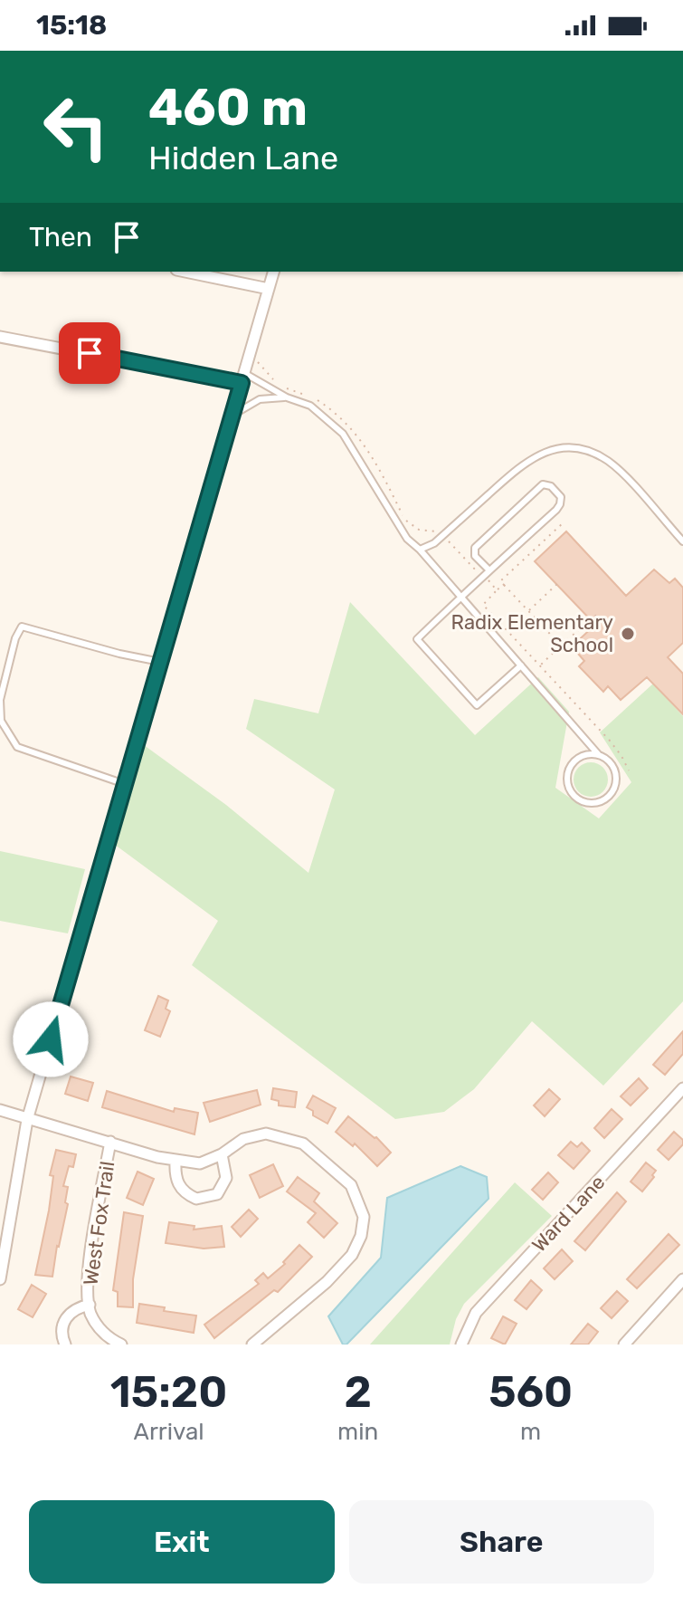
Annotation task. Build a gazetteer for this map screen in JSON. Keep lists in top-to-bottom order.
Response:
{
  "streets": {
    "street": ["Ward Lane", "West Fox Trail"]
  },
  "places": ["Radix Elementary School"],
  "page": {
    "status": "15:18",
    "turn": ["460 m", "Hidden Lane"],
    "then": "Then",
    "eta": [
      "15:20",
      "Arrival",
      "2",
      "min",
      "560",
      "m"
    ],
    "buttons": ["Exit", "Share"]
  }
}
